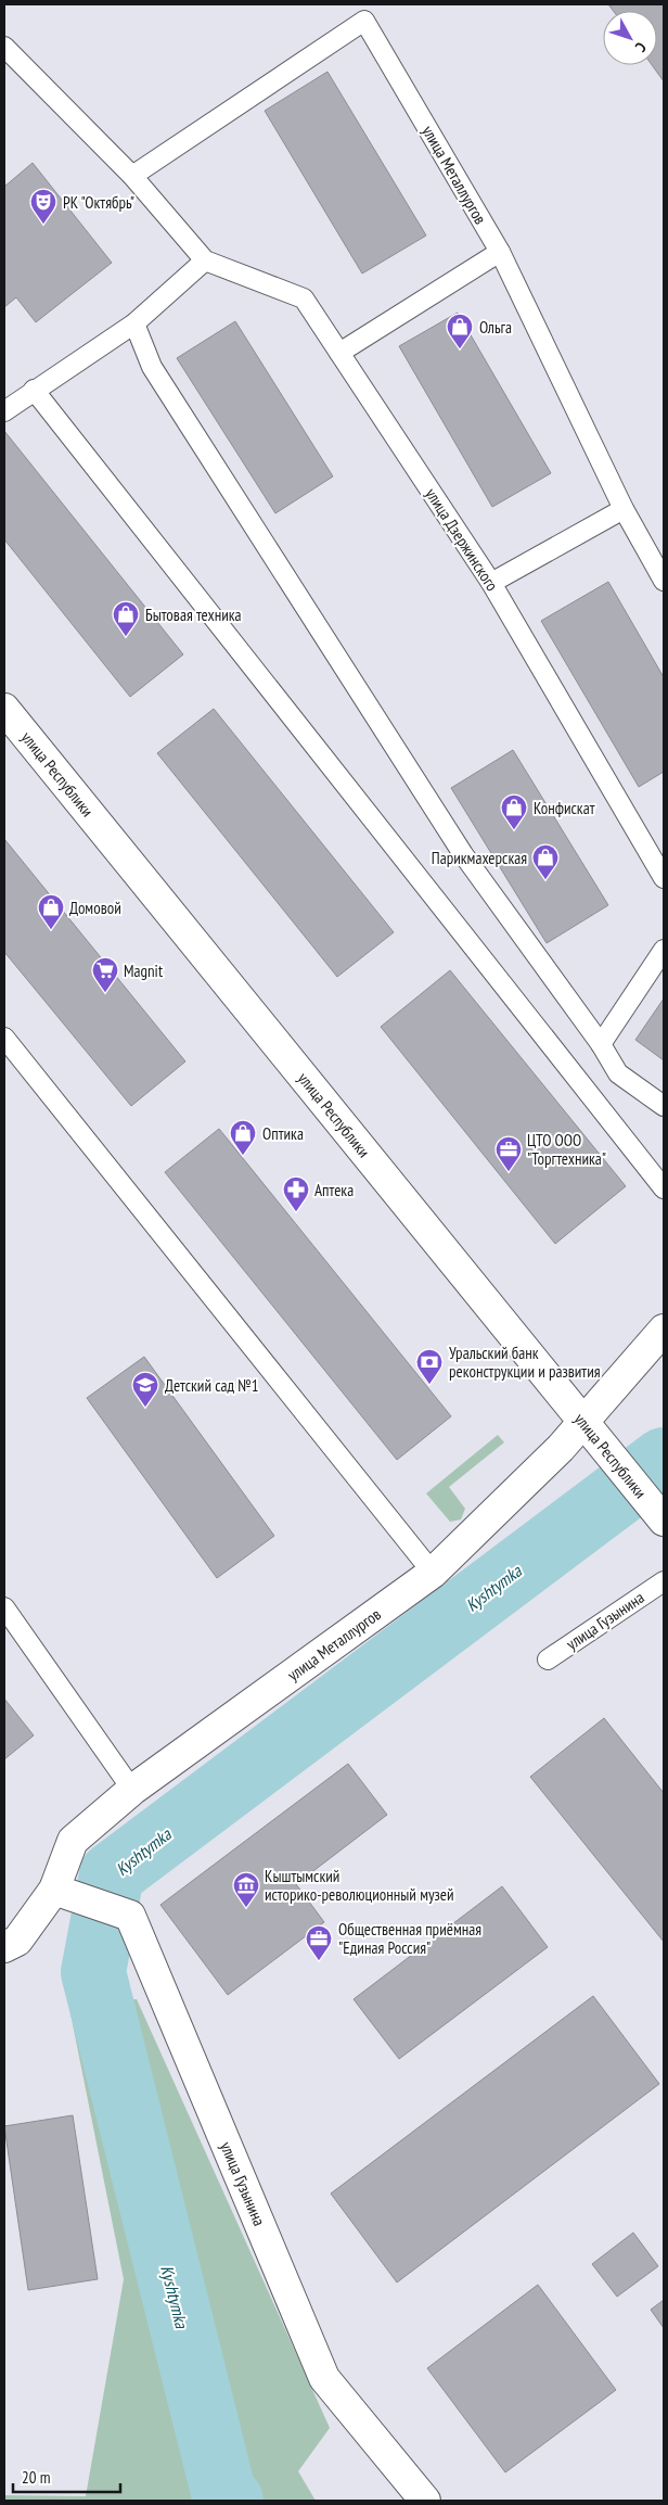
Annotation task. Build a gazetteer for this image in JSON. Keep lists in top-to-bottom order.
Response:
{
  "streets": {
    "street": ["улица Металлургов", "улица Республики", "улица Гузынина"],
    "lane": ["улица Дзержинского"]
  },
  "crossings": [
    ["улица Металлургов", "улица Республики"],
    ["улица Металлургов", "улица Гузынина"]
  ],
  "water": ["Kyshtymka"],
  "places": {
    "theatre": ["РК \"Октябрь\""],
    "shop": [
      "Ольга",
      "Бытовая техника",
      "Конфискат",
      "Парикмахерская",
      "Домовой",
      "Оптика"
    ],
    "supermarket": ["Magnit"],
    "office": ["ЦТО ООО \"Торгтехника\"", "Общественная приёмная \"Единая Россия\""],
    "pharmacy": ["Аптека"],
    "bank": ["Уральский банк реконструкции и развития"],
    "school or university": ["Детский сад №1"],
    "museum": ["Кыштымский историко-революционный музей"]
  },
  "scale_bar": "20 m",
  "north": "bottom right"
}
